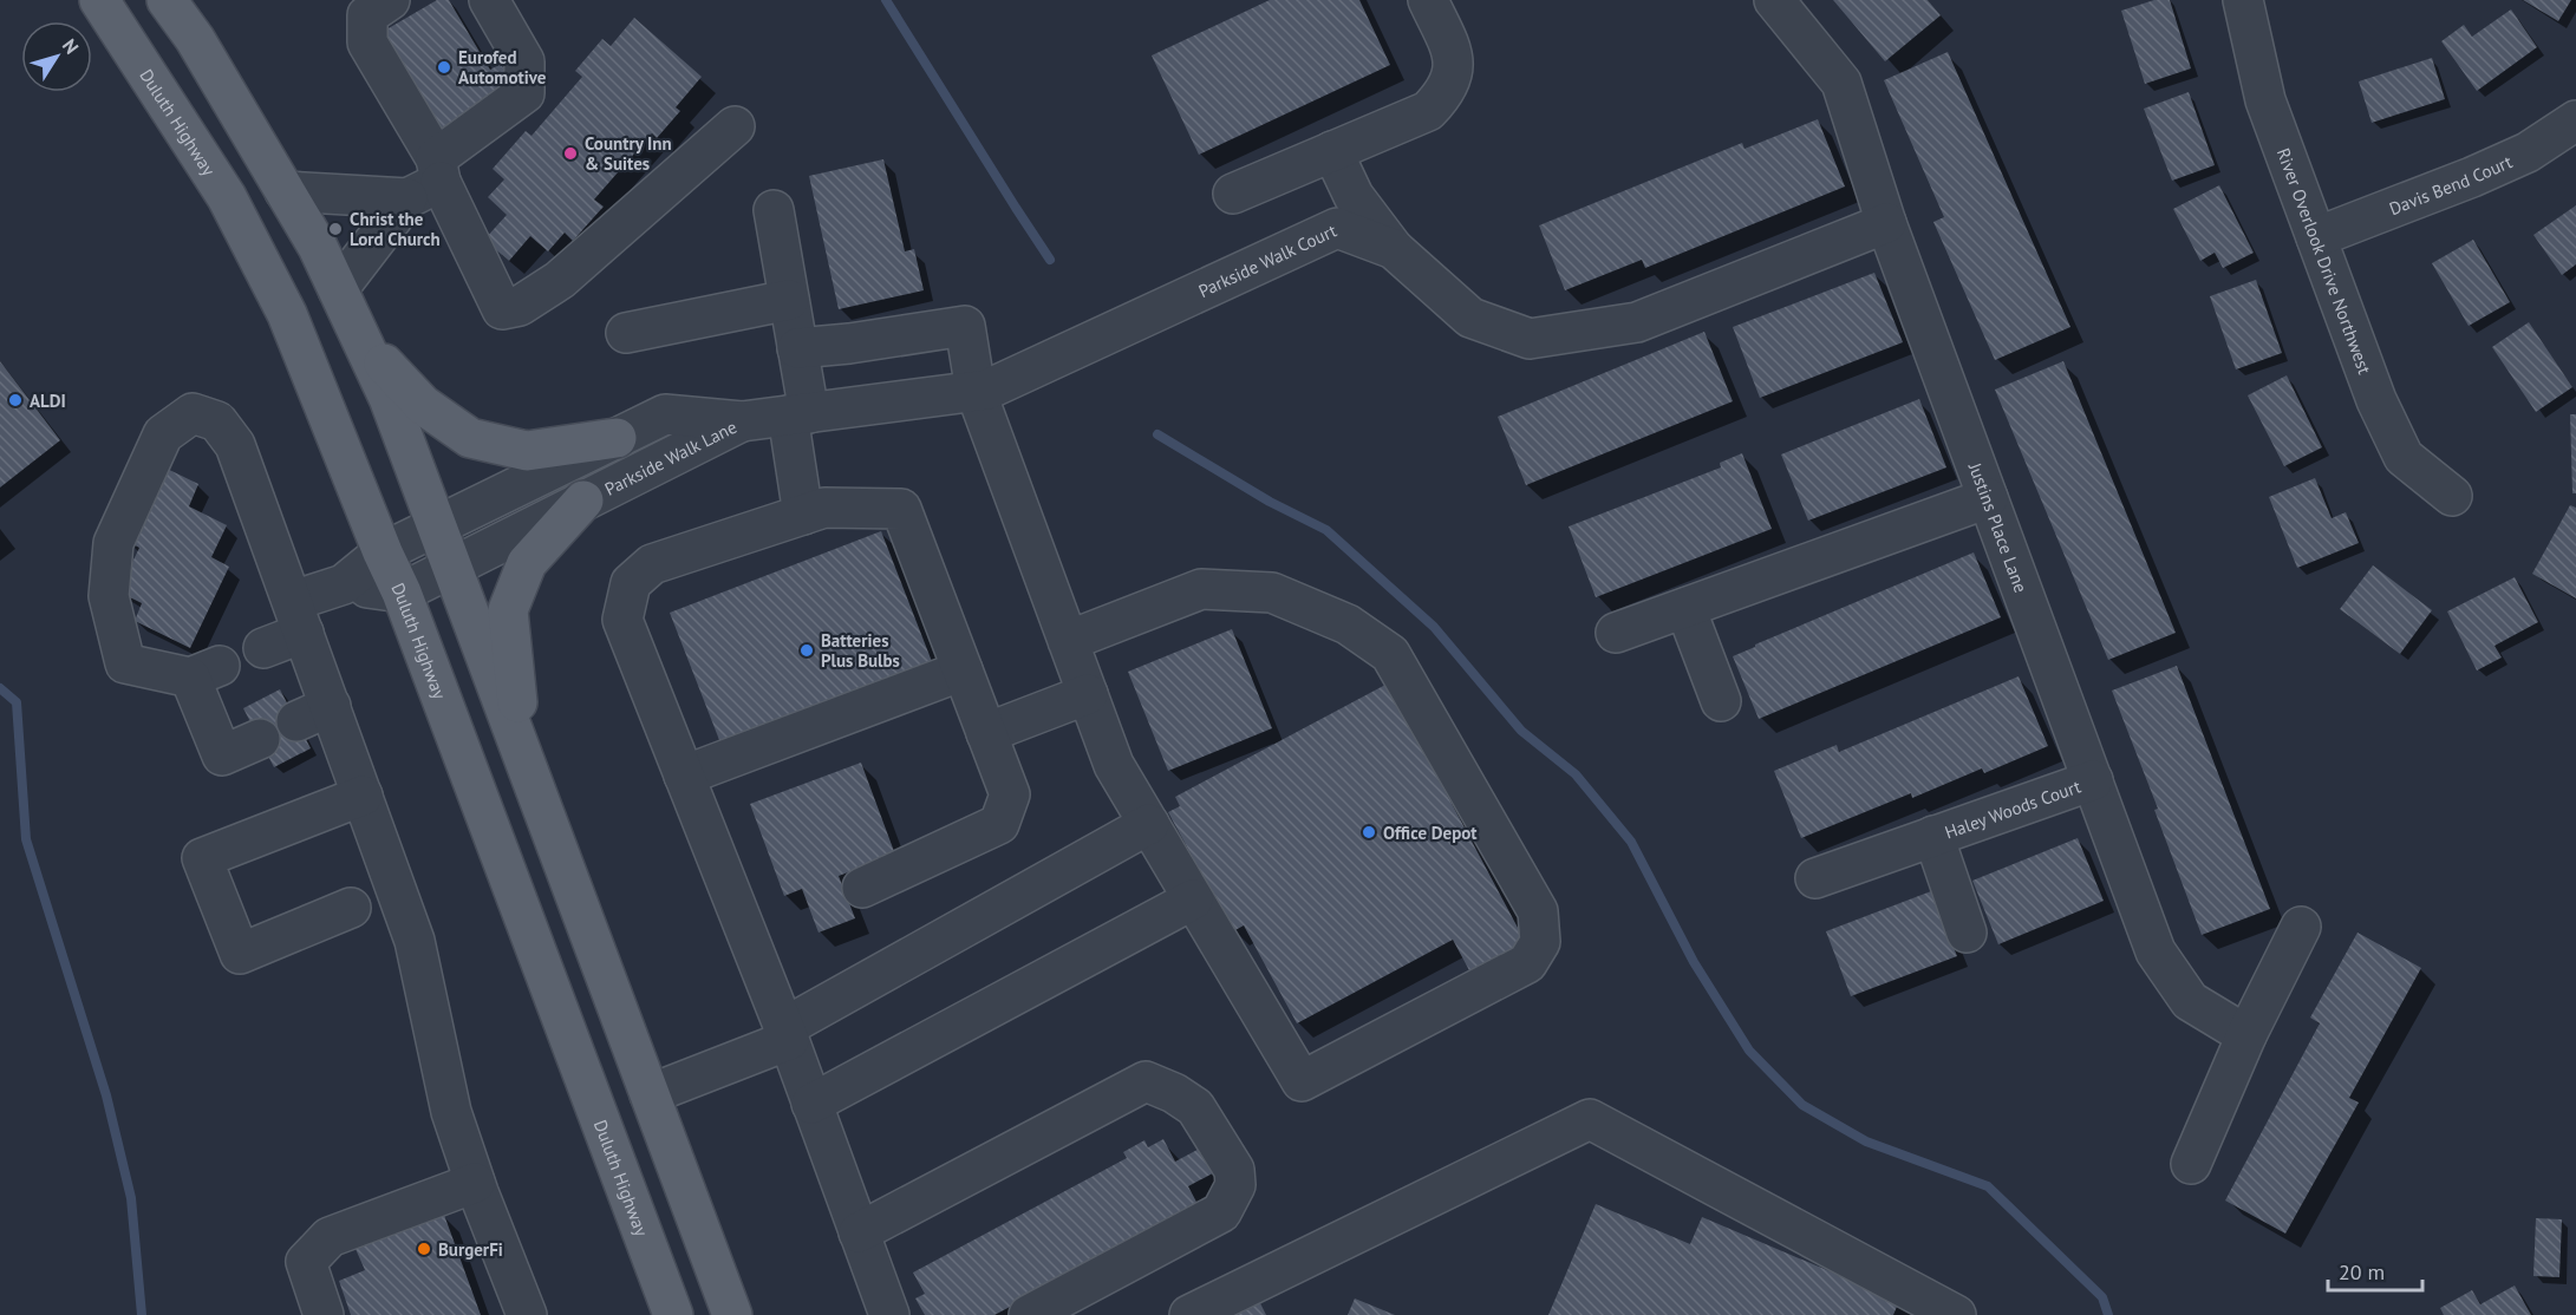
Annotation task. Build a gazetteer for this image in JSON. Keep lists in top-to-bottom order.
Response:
{
  "streets": {
    "main road": ["Duluth Highway"],
    "street": [
      "Davis Bend Court",
      "River Overlook Drive Northwest",
      "Parkside Walk Court",
      "Parkside Walk Lane",
      "Justins Place Lane",
      "Haley Woods Court"
    ]
  },
  "crossings": [
    ["Duluth Highway", "Parkside Walk Lane"],
    ["Davis Bend Court", "River Overlook Drive Northwest"],
    ["Parkside Walk Court", "Parkside Walk Lane"],
    ["Parkside Walk Court", "Justins Place Lane"],
    ["Justins Place Lane", "Haley Woods Court"]
  ],
  "places": [
    "Eurofed Automotive",
    "Country Inn & Suites",
    "Christ the Lord Church",
    "ALDI",
    "Batteries Plus Bulbs",
    "Office Depot",
    "BurgerFi"
  ],
  "scale_bar": "20 m",
  "north": "top right"
}
